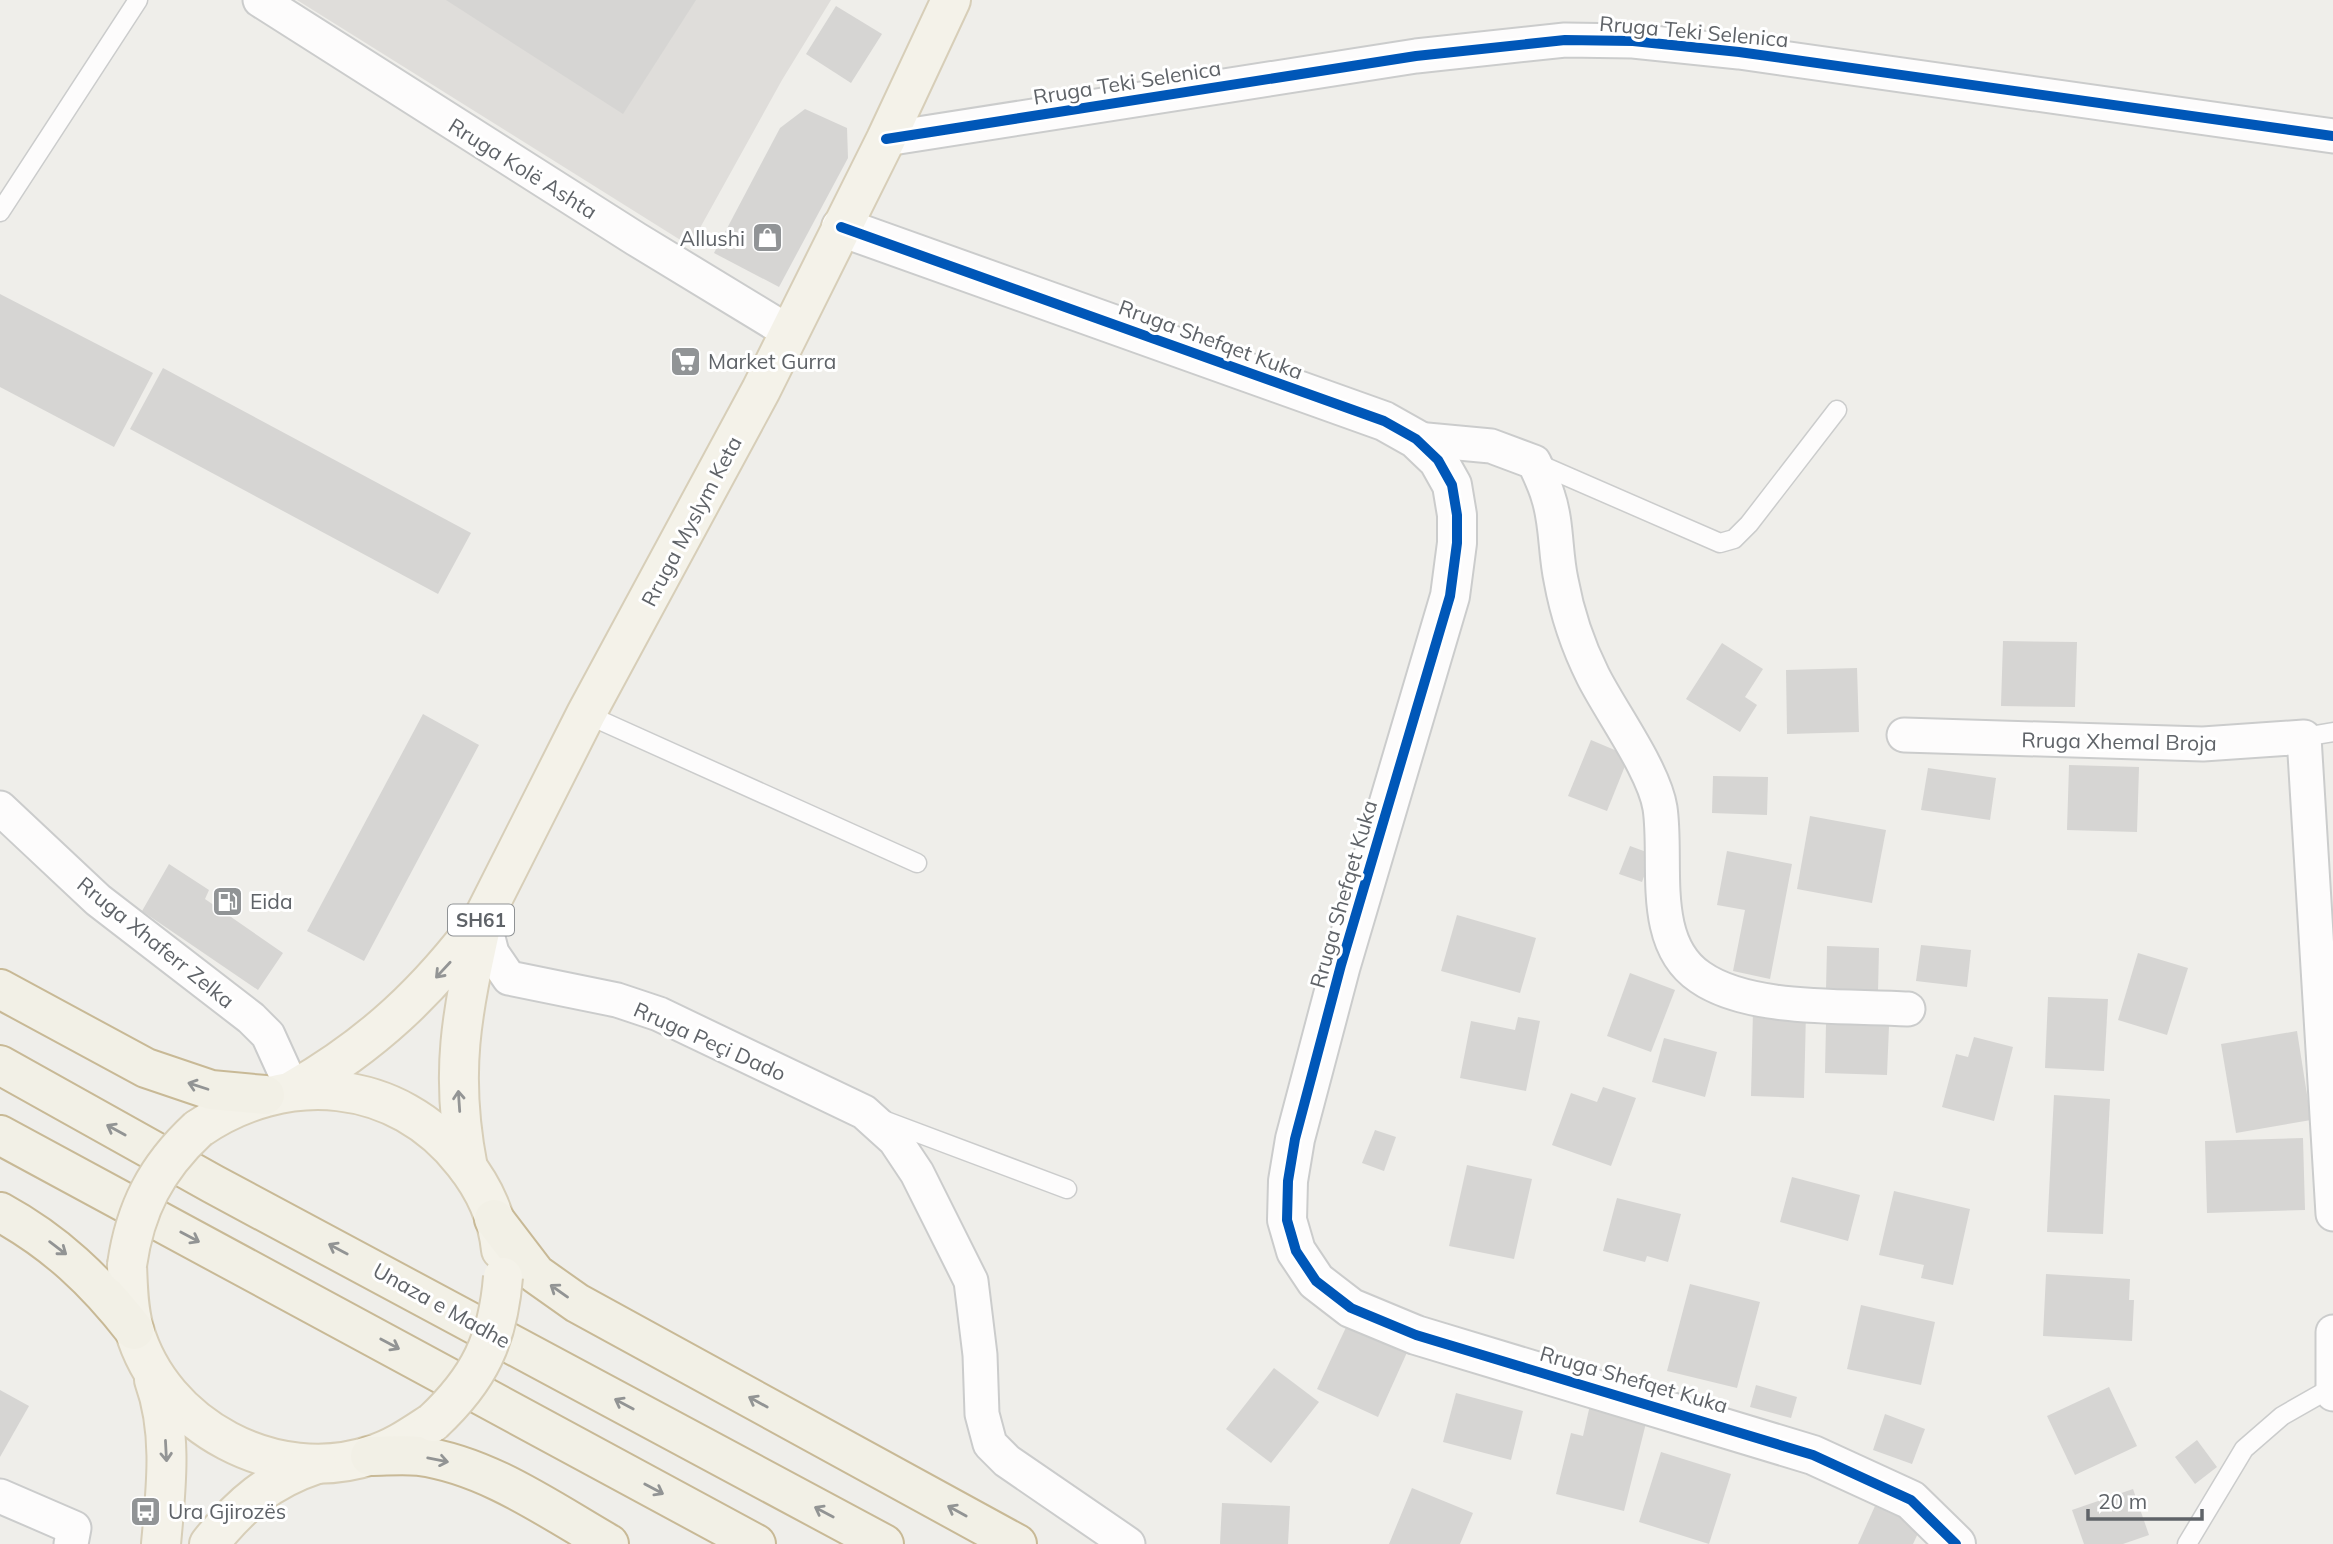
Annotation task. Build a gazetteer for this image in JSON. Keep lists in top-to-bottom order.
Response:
{
  "streets": {
    "highway": ["Unaza e Madhe"],
    "main road": ["Rruga Myslym Keta", "SH61"],
    "street": [
      "Rruga Teki Selenica",
      "Rruga Kolë Ashta",
      "Rruga Shefqet Kuka",
      "Rruga Xhemal Broja",
      "Rruga Xhaferr Zelka",
      "Rruga Peçi Dado"
    ]
  },
  "crossings": [
    ["Rruga Teki Selenica", "Rruga Myslym Keta"],
    ["Rruga Kolë Ashta", "Rruga Myslym Keta"],
    ["Rruga Shefqet Kuka", "Rruga Myslym Keta"],
    ["Rruga Myslym Keta", "SH61"],
    ["Rruga Myslym Keta", "Rruga Peçi Dado"],
    ["SH61", "Rruga Xhaferr Zelka"],
    ["SH61", "Rruga Peçi Dado"]
  ],
  "places": {
    "shop": ["Allushi"],
    "supermarket": ["Market Gurra"],
    "fuel station": ["Eida"],
    "bus stop": ["Ura Gjirozës"]
  },
  "scale_bar": "20 m"
}
